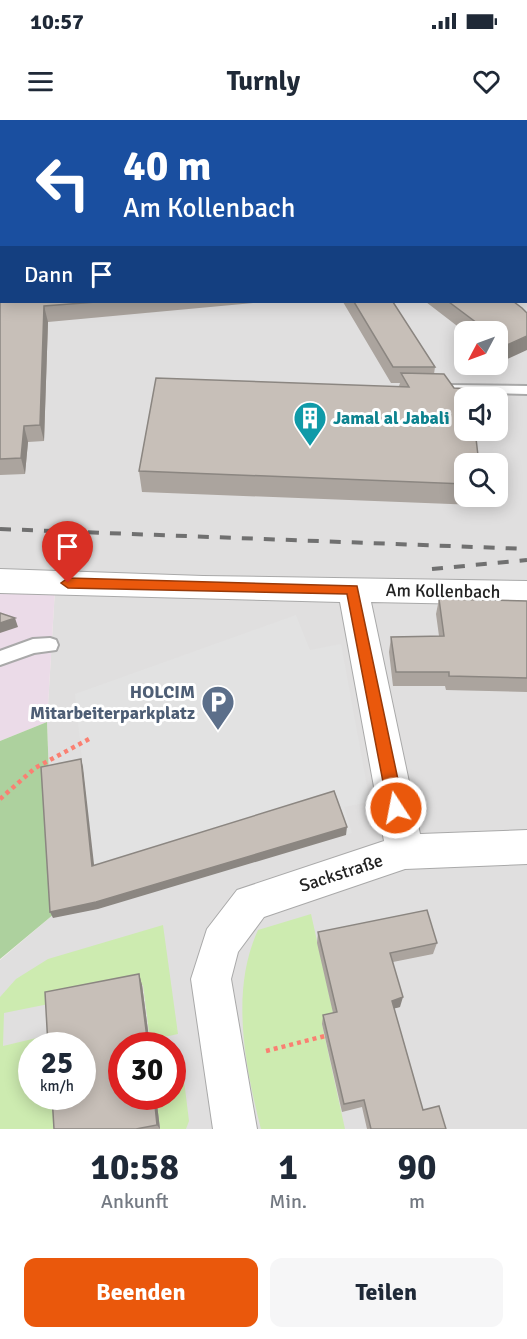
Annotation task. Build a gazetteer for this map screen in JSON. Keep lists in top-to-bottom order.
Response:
{
  "streets": {
    "street": ["Am Kollenbach", "Sackstraße"]
  },
  "crossings": [
    ["Am Kollenbach", "Sackstraße"]
  ],
  "places": {
    "building": ["Jamal al Jabali"],
    "parking": ["HOLCIM Mitarbeiterparkplatz"]
  },
  "north": "bottom left",
  "page": {
    "status": "10:57",
    "header": "Turnly",
    "turn": ["40 m", "Am Kollenbach"],
    "then": "Dann",
    "speed": "25 km/h",
    "limit": "30",
    "eta": [
      "10:58",
      "Ankunft",
      "1",
      "Min.",
      "90",
      "m"
    ],
    "buttons": ["Beenden", "Teilen"]
  }
}
